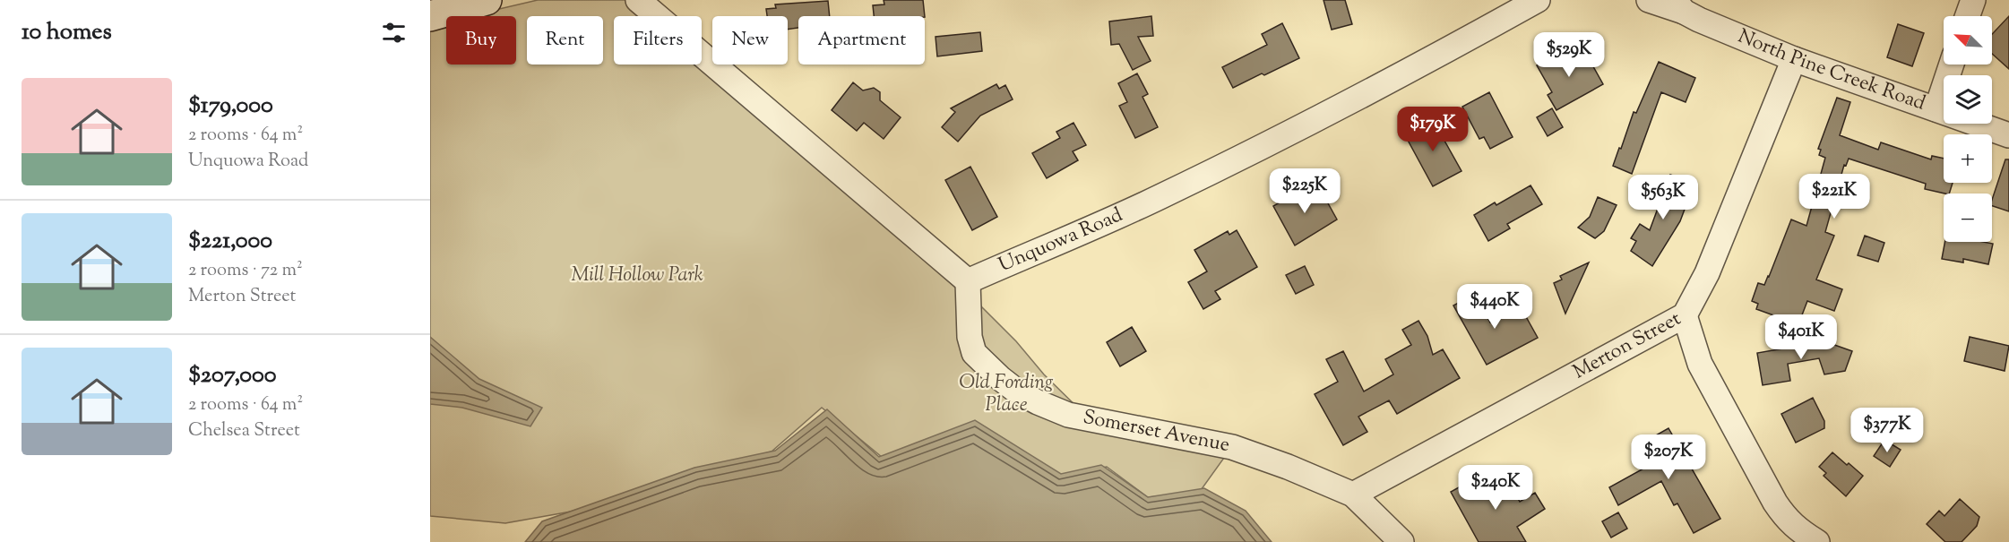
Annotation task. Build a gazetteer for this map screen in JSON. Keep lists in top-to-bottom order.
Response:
{
  "streets": {
    "street": [
      "North Pine Creek Road",
      "Unquowa Road",
      "Merton Street",
      "Somerset Avenue"
    ]
  },
  "crossings": [
    ["North Pine Creek Road", "Merton Street"],
    ["Unquowa Road", "Somerset Avenue"],
    ["Merton Street", "Somerset Avenue"]
  ],
  "parks": ["Mill Hollow Park", "Old Fording Place"],
  "north": "top left",
  "page": {
    "heading": "10 homes",
    "map_buttons": ["+", "−"],
    "chip": [
      "Buy",
      "Rent",
      "Filters",
      "New",
      "Apartment"
    ],
    "price": [
      "$529K",
      "$179K",
      "$225K",
      "$221K",
      "$563K",
      "$440K",
      "$401K",
      "$377K",
      "$207K",
      "$240K"
    ],
    "list": [
      {
        "name": "$179,000",
        "note": "2 rooms · 64 m² · Unquowa Road"
      },
      {
        "name": "$221,000",
        "note": "2 rooms · 72 m² · Merton Street"
      },
      {
        "name": "$207,000",
        "note": "2 rooms · 64 m² · Chelsea Street"
      }
    ]
  }
}
